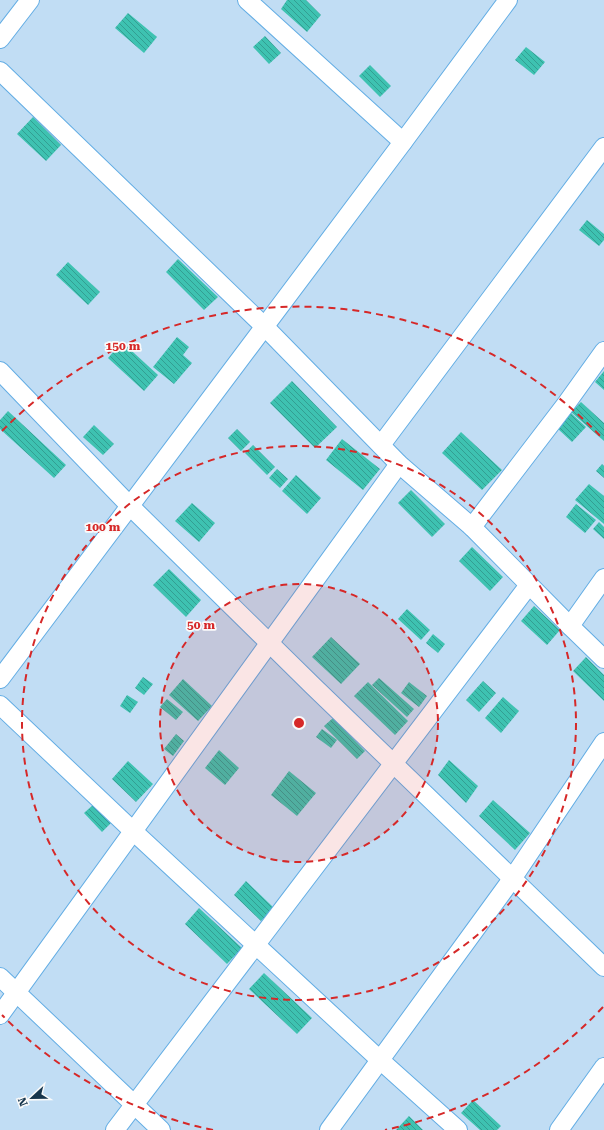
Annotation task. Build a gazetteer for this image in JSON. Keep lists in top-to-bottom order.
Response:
{
  "north": "left",
  "rings": ["150 m", "100 m", "50 m"]
}
